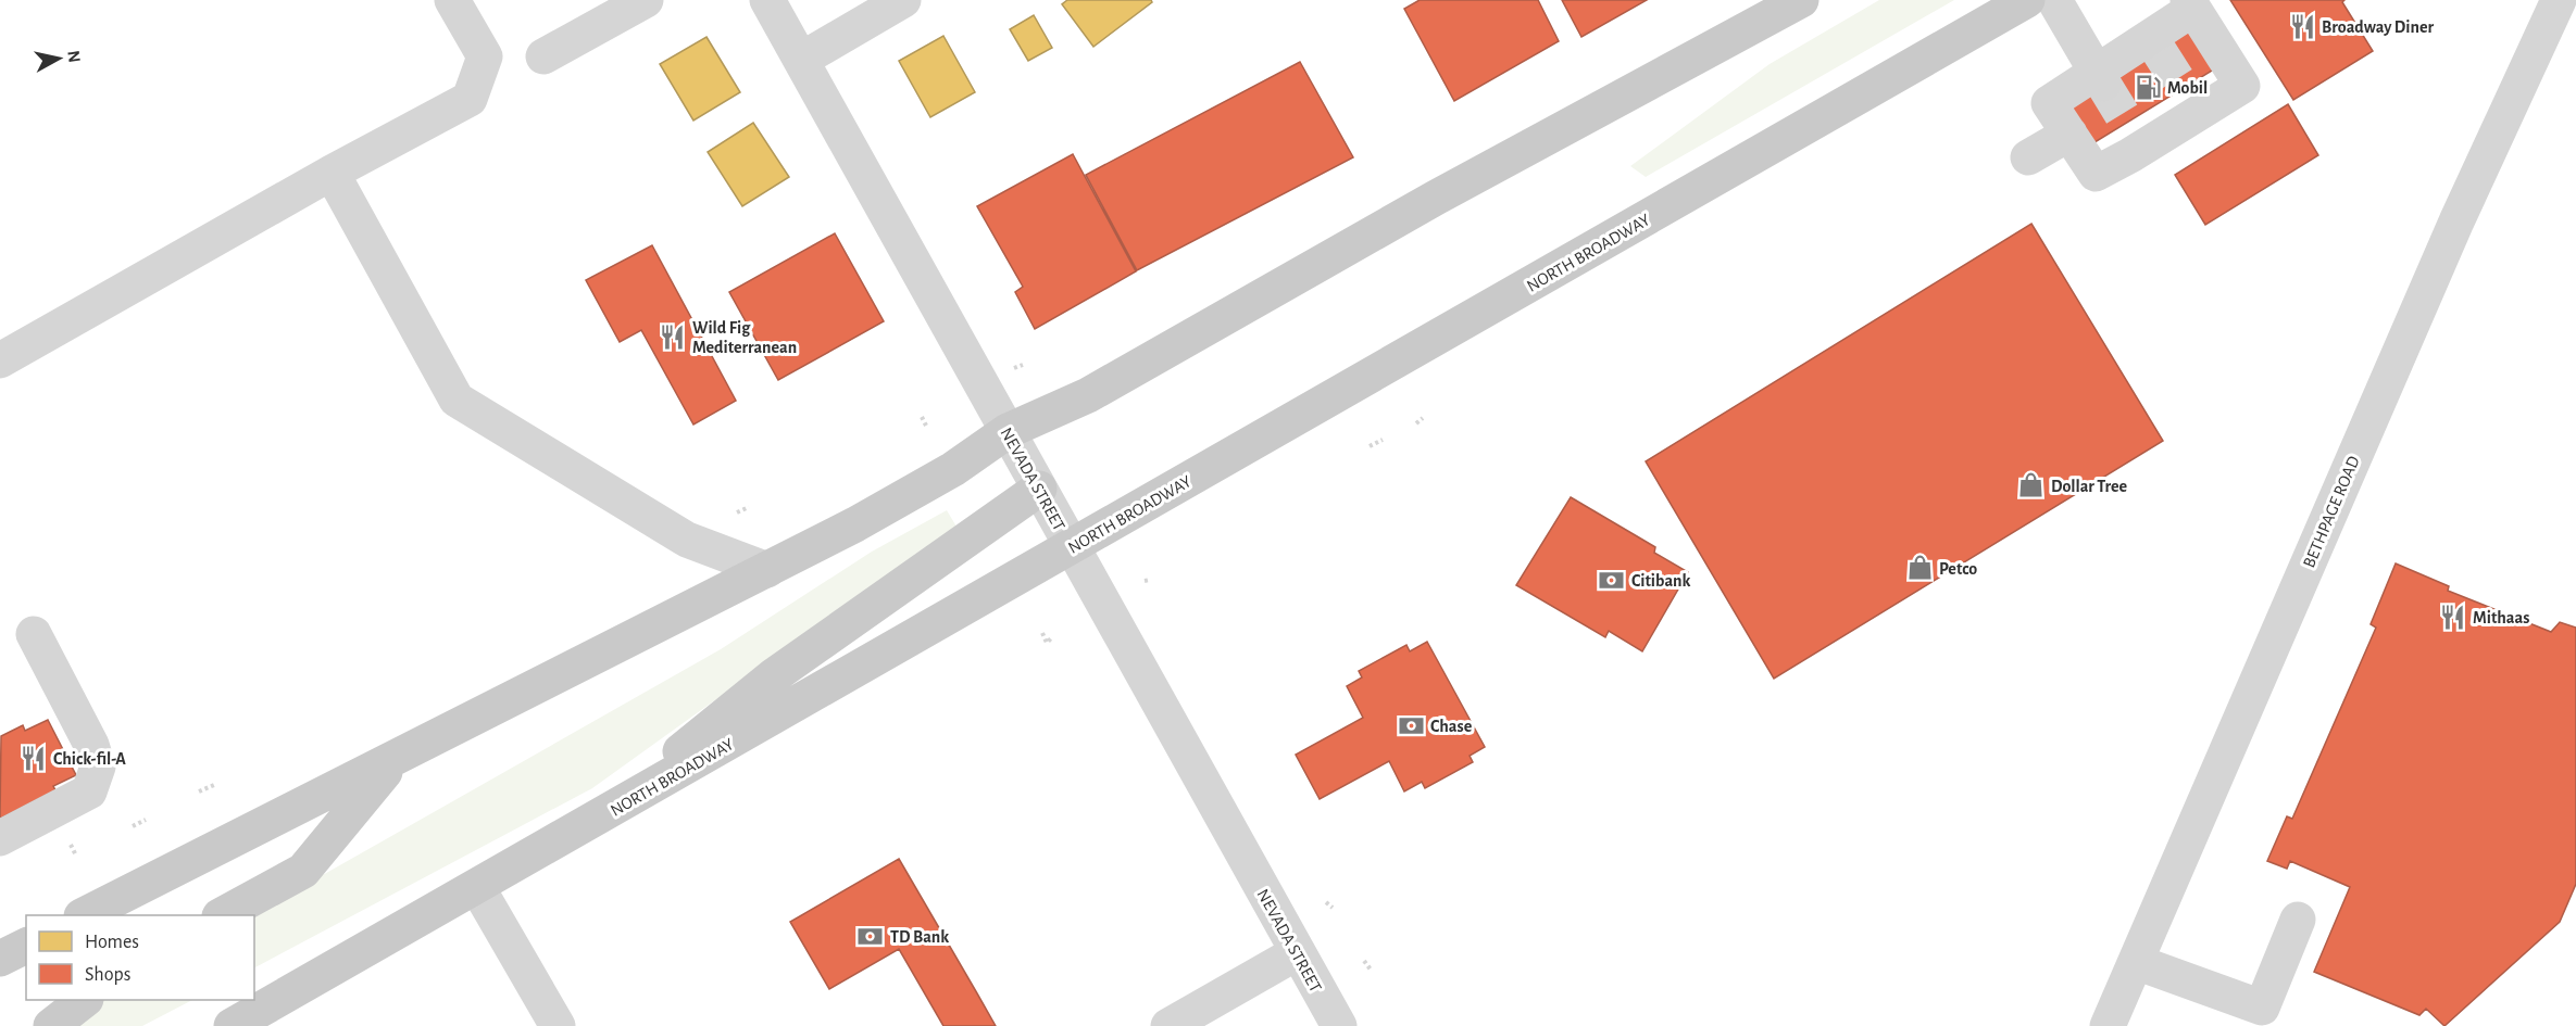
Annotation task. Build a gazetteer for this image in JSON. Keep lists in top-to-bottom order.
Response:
{
  "streets": {
    "main road": ["NORTH BROADWAY"],
    "street": ["NEVADA STREET", "BETHPAGE ROAD"]
  },
  "crossings": [
    ["NORTH BROADWAY", "NEVADA STREET"]
  ],
  "places": {
    "restaurant": [
      "Broadway Diner",
      "Wild Fig Mediterranean",
      "Mithaas",
      "Chick-fil-A"
    ],
    "fuel station": ["Mobil"],
    "shop": ["Dollar Tree", "Petco"],
    "bank": ["Citibank", "Chase", "TD Bank"]
  },
  "legend": ["Homes", "Shops"],
  "north": "right"
}
